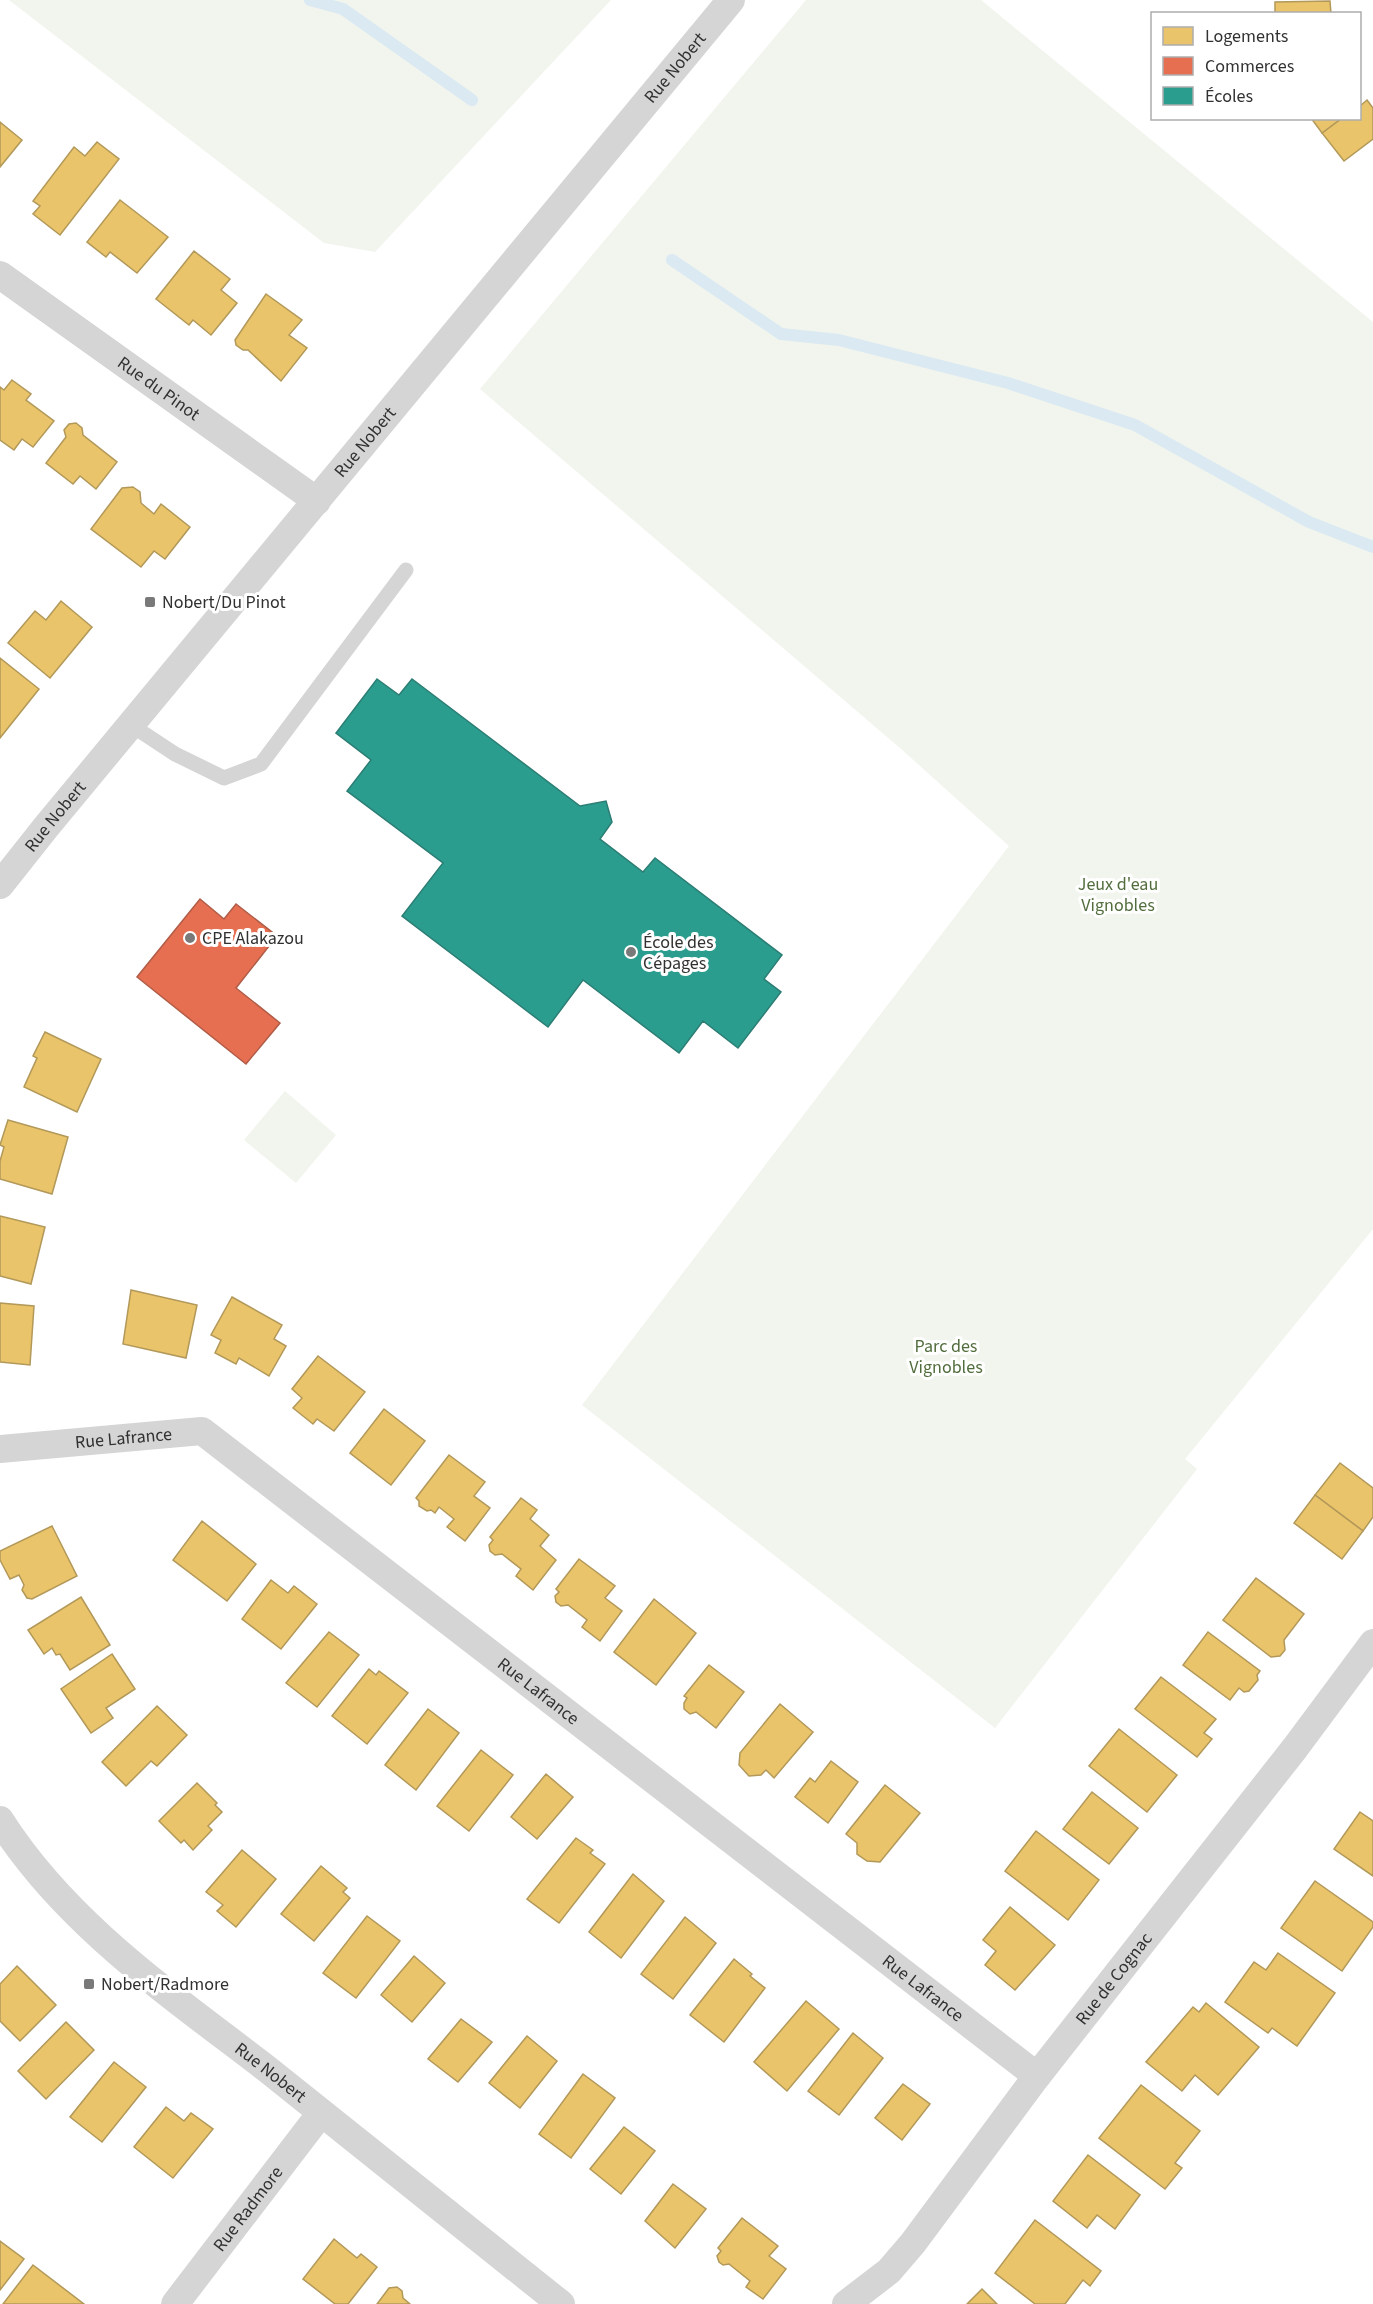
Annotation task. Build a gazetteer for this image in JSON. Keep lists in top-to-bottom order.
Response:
{
  "streets": {
    "street": [
      "Rue Nobert",
      "Rue du Pinot",
      "Rue Lafrance",
      "Rue de Cognac",
      "Rue Radmore"
    ]
  },
  "crossings": [
    ["Rue Nobert", "Rue du Pinot"],
    ["Rue Nobert", "Rue Radmore"],
    ["Rue Lafrance", "Rue de Cognac"]
  ],
  "parks": ["Jeux d'eau Vignobles", "Parc des Vignobles"],
  "places": {
    "transit": ["Nobert/Du Pinot", "Nobert/Radmore"],
    "other": ["CPE Alakazou", "École des Cépages"]
  },
  "legend": ["Logements", "Commerces", "Écoles"]
}
